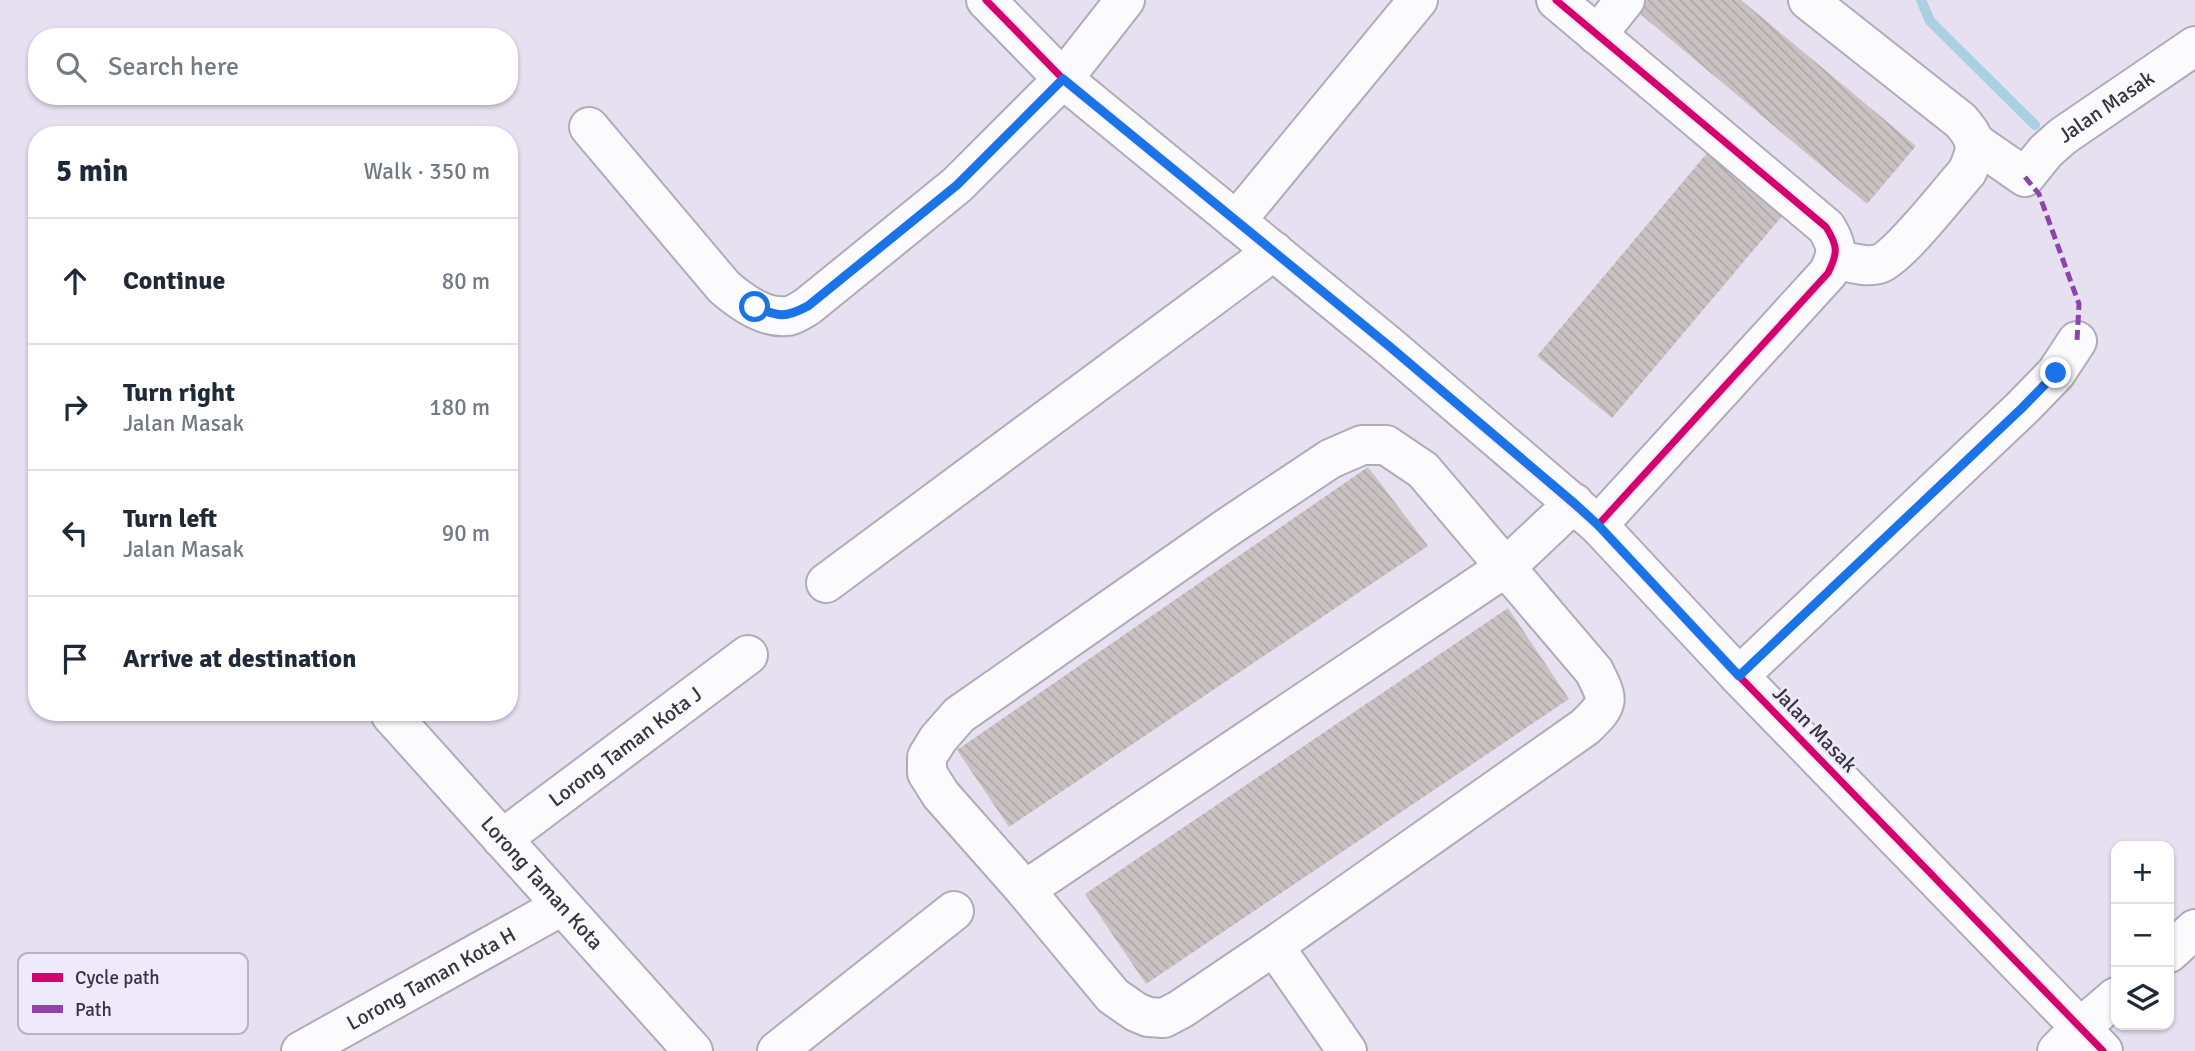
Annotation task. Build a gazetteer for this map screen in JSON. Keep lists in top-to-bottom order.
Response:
{
  "streets": {
    "street": [
      "Jalan Masak",
      "Lorong Taman Kota J",
      "Lorong Taman Kota",
      "Lorong Taman Kota H"
    ]
  },
  "crossings": [
    ["Lorong Taman Kota J", "Lorong Taman Kota"],
    ["Lorong Taman Kota", "Lorong Taman Kota H"]
  ],
  "legend": ["Cycle path", "Path"],
  "page": {
    "search": "Search here",
    "heading": ["5 min", "Walk · 350 m"],
    "list": [
      ["Continue", "80 m"],
      ["Turn right", "Jalan Masak", "180 m"],
      ["Turn left", "Jalan Masak", "90 m"],
      "Arrive at destination"
    ],
    "map_buttons": ["+", "−"]
  }
}
